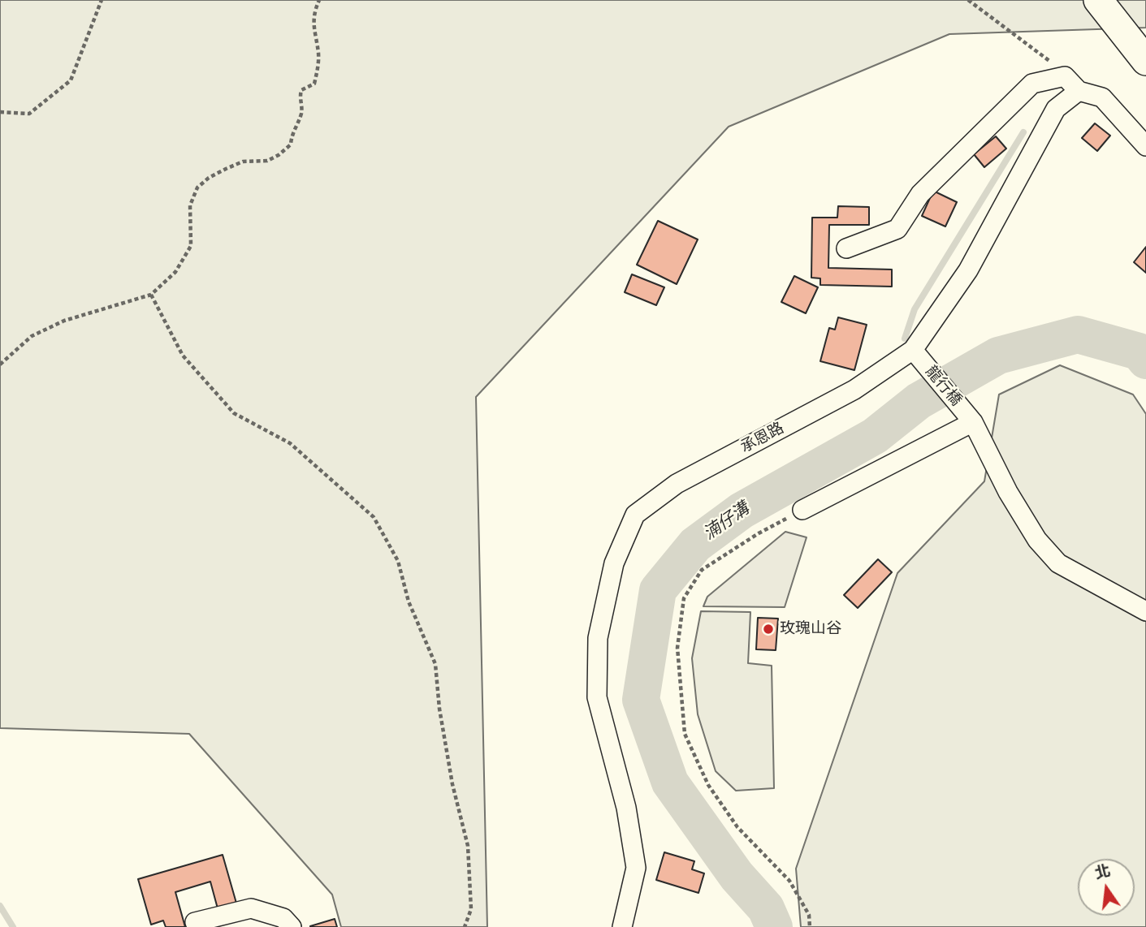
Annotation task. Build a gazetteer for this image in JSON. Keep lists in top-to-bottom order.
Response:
{
  "streets": {
    "street": ["龍行橋", "承恩路"]
  },
  "crossings": [
    ["龍行橋", "承恩路"]
  ],
  "water": ["湳仔溝"],
  "places": ["玫瑰山谷"],
  "north": "top"
}
